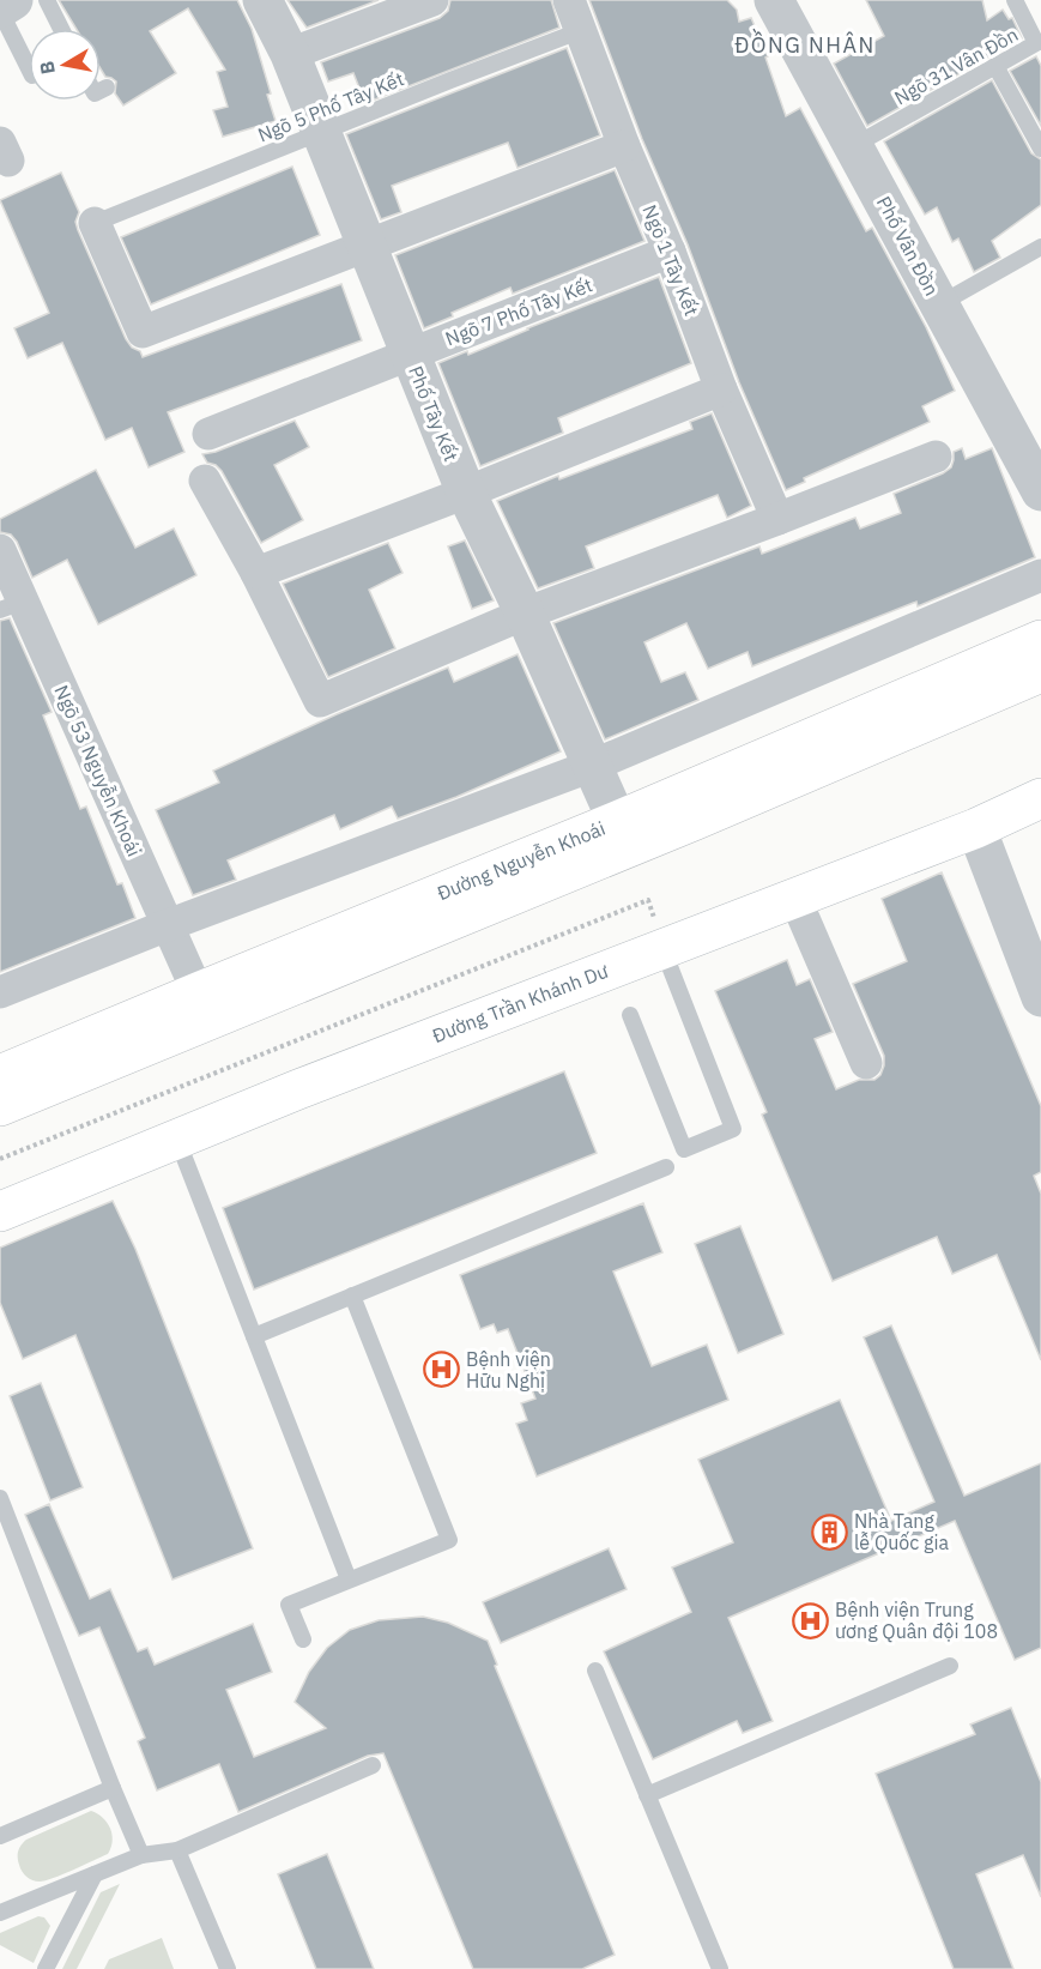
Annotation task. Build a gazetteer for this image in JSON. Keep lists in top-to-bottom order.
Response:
{
  "streets": {
    "main road": ["Đường Nguyễn Khoái", "Đường Trần Khánh Dư"],
    "street": [
      "Phố Vân Đồn",
      "Ngõ 1 Tây Kết",
      "Ngõ 7 Phố Tây Kết",
      "Phố Tây Kết",
      "Ngõ 53 Nguyễn Khoái"
    ],
    "lane": ["Ngõ 31 Vân Đồn", "Ngõ 5 Phố Tây Kết"]
  },
  "crossings": [
    ["Ngõ 31 Vân Đồn", "Phố Vân Đồn"],
    ["Ngõ 5 Phố Tây Kết", "Ngõ 1 Tây Kết"],
    ["Ngõ 5 Phố Tây Kết", "Phố Tây Kết"],
    ["Ngõ 1 Tây Kết", "Ngõ 7 Phố Tây Kết"],
    ["Ngõ 7 Phố Tây Kết", "Phố Tây Kết"],
    ["Phố Tây Kết", "Đường Nguyễn Khoái"],
    ["Ngõ 53 Nguyễn Khoái", "Đường Nguyễn Khoái"]
  ],
  "districts": ["ĐỒNG NHÂN"],
  "places": {
    "hospital": ["Bệnh viện Hữu Nghị", "Bệnh viện Trung ương Quân đội 108"],
    "building": ["Nhà Tang lễ Quốc gia"]
  },
  "north": "left"
}
